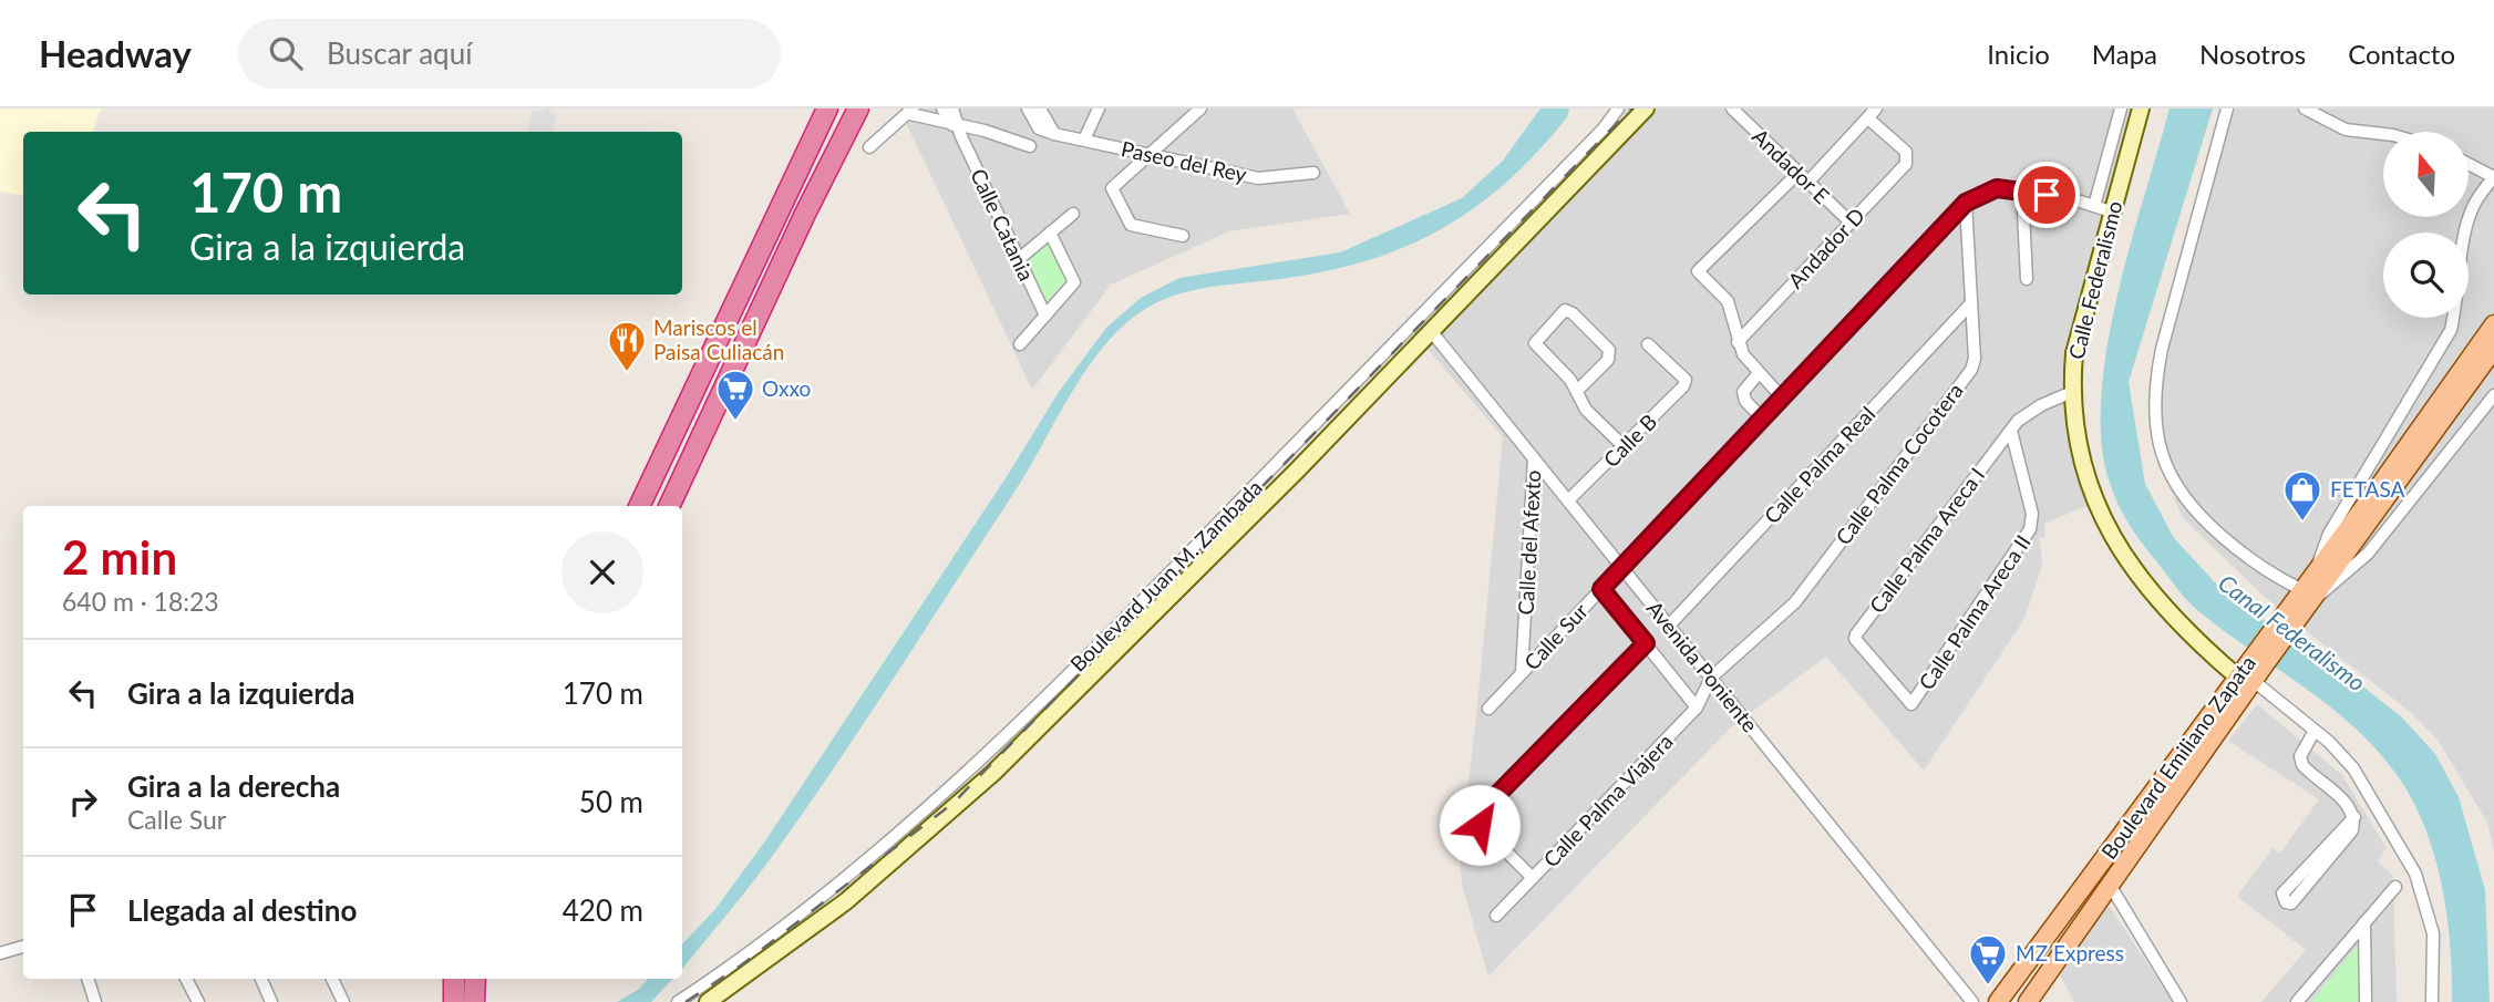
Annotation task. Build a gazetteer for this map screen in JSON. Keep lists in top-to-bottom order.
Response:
{
  "streets": {
    "main road": ["Boulevard Emiliano Zapata"],
    "street": [
      "Paseo del Rey",
      "Andador E",
      "Calle Catania",
      "Andador D",
      "Calle Federalismo",
      "Calle B",
      "Calle Palma Cocotera",
      "Calle Palma Real",
      "Calle Palma Areca I",
      "Calle del Afexto",
      "Boulevard Juan M. Zambada",
      "Calle Palma Areca II",
      "Calle Sur",
      "Avenida Poniente",
      "Calle Palma Viajera"
    ]
  },
  "crossings": [
    ["Andador E", "Andador D"],
    ["Calle Federalismo", "Calle Palma Areca I"],
    ["Calle Federalismo", "Calle Sur"],
    ["Calle Federalismo", "Boulevard Emiliano Zapata"],
    ["Calle B", "Avenida Poniente"],
    ["Calle Palma Cocotera", "Calle Palma Real"],
    ["Calle Palma Cocotera", "Calle Sur"],
    ["Calle Palma Cocotera", "Avenida Poniente"],
    ["Calle Palma Cocotera", "Calle Palma Viajera"],
    ["Calle Palma Real", "Avenida Poniente"],
    ["Calle Palma Areca I", "Calle Palma Areca II"],
    ["Calle del Afexto", "Calle Sur"],
    ["Calle del Afexto", "Avenida Poniente"],
    ["Boulevard Juan M. Zambada", "Avenida Poniente"],
    ["Calle Sur", "Avenida Poniente"],
    ["Avenida Poniente", "Calle Palma Viajera"]
  ],
  "water": ["Canal Federalismo"],
  "places": {
    "restaurant": ["Mariscos el Paisa Culiacán"],
    "supermarket": ["Oxxo", "MZ Express"],
    "shop": ["FETASA"]
  },
  "north": "top",
  "page": {
    "header": "Headway",
    "search": "Buscar aquí",
    "nav": [
      "Inicio",
      "Mapa",
      "Nosotros",
      "Contacto"
    ],
    "turn": ["170 m", "Gira a la izquierda"],
    "heading": ["2 min", "640 m · 18:23"],
    "list": [
      {
        "name": "Gira a la izquierda",
        "value": "170 m"
      },
      {
        "name": "Gira a la derecha",
        "note": "Calle Sur",
        "value": "50 m"
      },
      {
        "name": "Llegada al destino",
        "value": "420 m"
      }
    ]
  }
}
